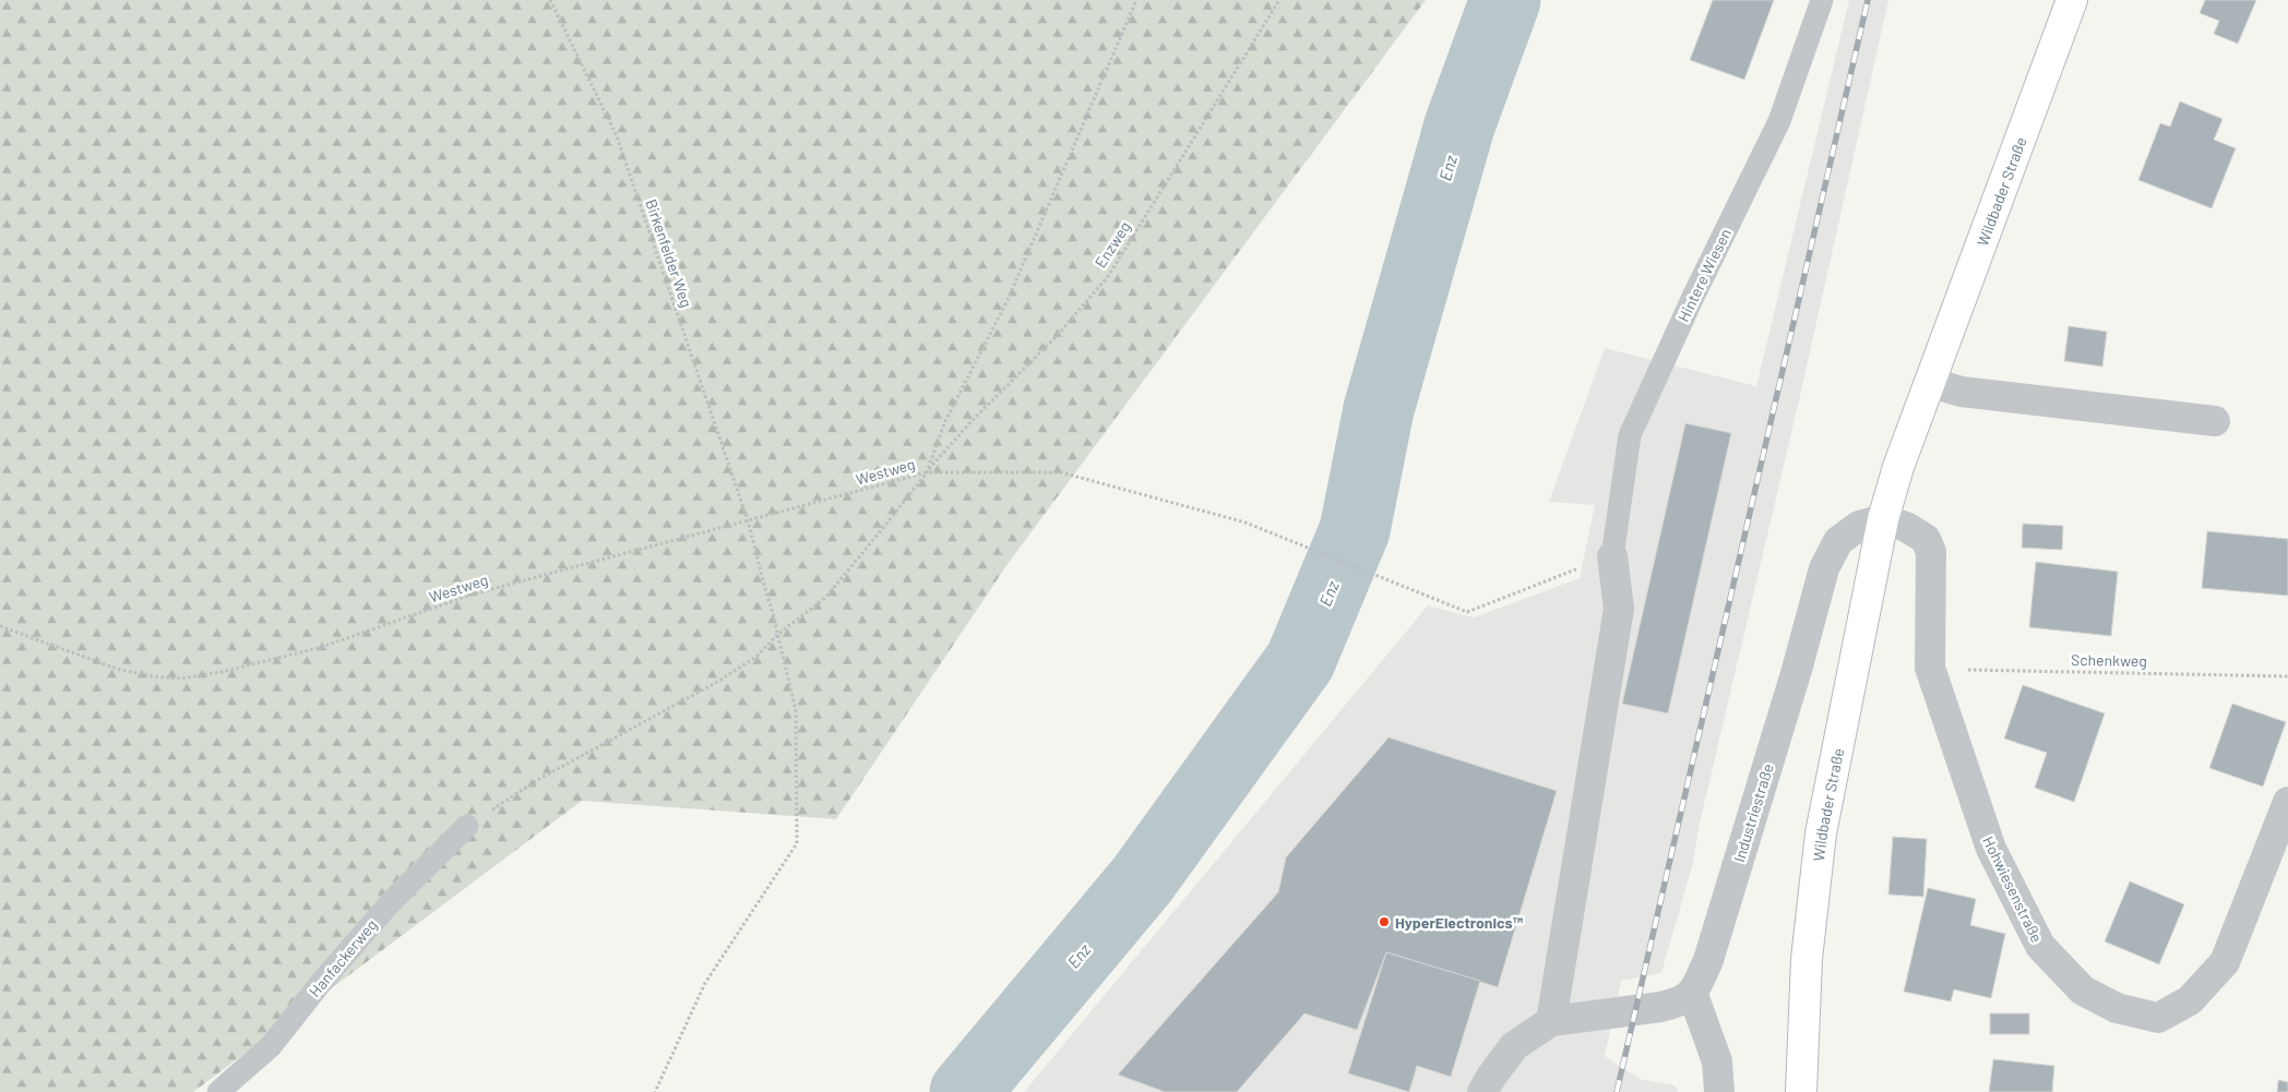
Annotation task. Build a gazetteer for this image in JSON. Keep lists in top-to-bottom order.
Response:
{
  "streets": {
    "main road": ["Wildbader Straße"],
    "street": ["Industriestraße", "Hohwiesenstraße"],
    "lane": ["Hintere Wiesen", "Hanfackerweg"],
    "path": [
      "Enzweg",
      "Birkenfelder Weg",
      "Westweg",
      "Schenkweg"
    ]
  },
  "crossings": [
    ["Wildbader Straße", "Industriestraße"],
    ["Wildbader Straße", "Hohwiesenstraße"],
    ["Enzweg", "Birkenfelder Weg"],
    ["Enzweg", "Westweg"],
    ["Enzweg", "Hanfackerweg"],
    ["Birkenfelder Weg", "Westweg"],
    ["Hintere Wiesen", "Westweg"],
    ["Schenkweg", "Hohwiesenstraße"],
    ["Industriestraße", "Hohwiesenstraße"]
  ],
  "water": ["Enz"],
  "places": ["HyperElectronics™"]
}
